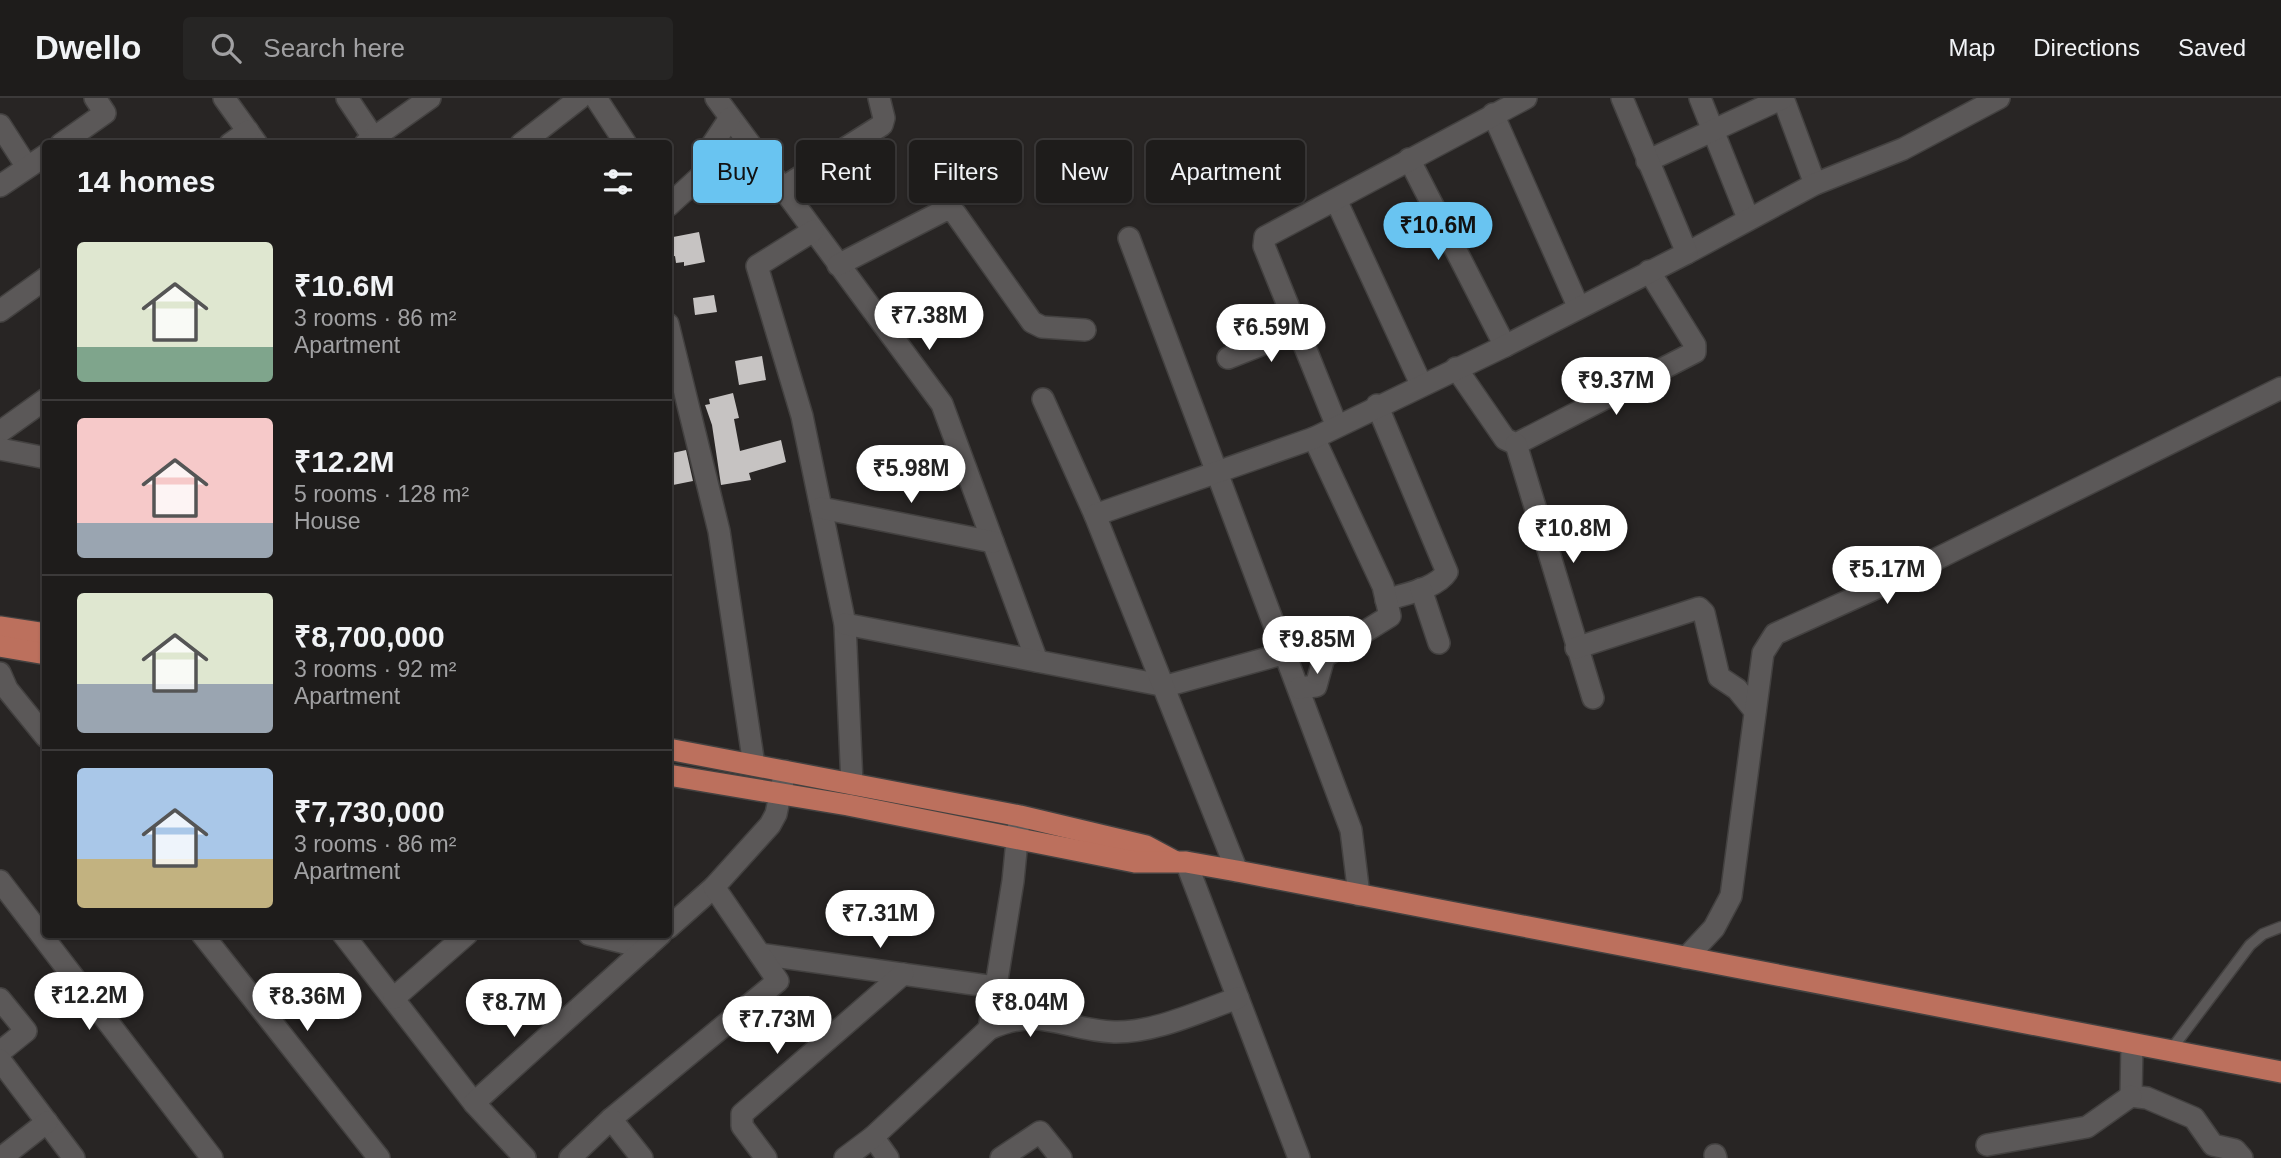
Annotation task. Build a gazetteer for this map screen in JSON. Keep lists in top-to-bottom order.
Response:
{
  "page": {
    "header": "Dwello",
    "search": "Search here",
    "nav": ["Map", "Directions", "Saved"],
    "chip": [
      "Buy",
      "Rent",
      "Filters",
      "New",
      "Apartment"
    ],
    "heading": "14 homes",
    "price": [
      "₹10.6M",
      "₹7.38M",
      "₹6.59M",
      "₹9.37M",
      "₹5.98M",
      "₹10.8M",
      "₹5.17M",
      "₹9.85M",
      "₹7.31M",
      "₹12.2M",
      "₹8.36M",
      "₹8.7M",
      "₹8.04M",
      "₹7.73M"
    ],
    "list": [
      {
        "name": "₹10.6M",
        "note": "3 rooms · 86 m² · Apartment"
      },
      {
        "name": "₹12.2M",
        "note": "5 rooms · 128 m² · House"
      },
      {
        "name": "₹8,700,000",
        "note": "3 rooms · 92 m² · Apartment"
      },
      {
        "name": "₹7,730,000",
        "note": "3 rooms · 86 m² · Apartment"
      }
    ]
  }
}
